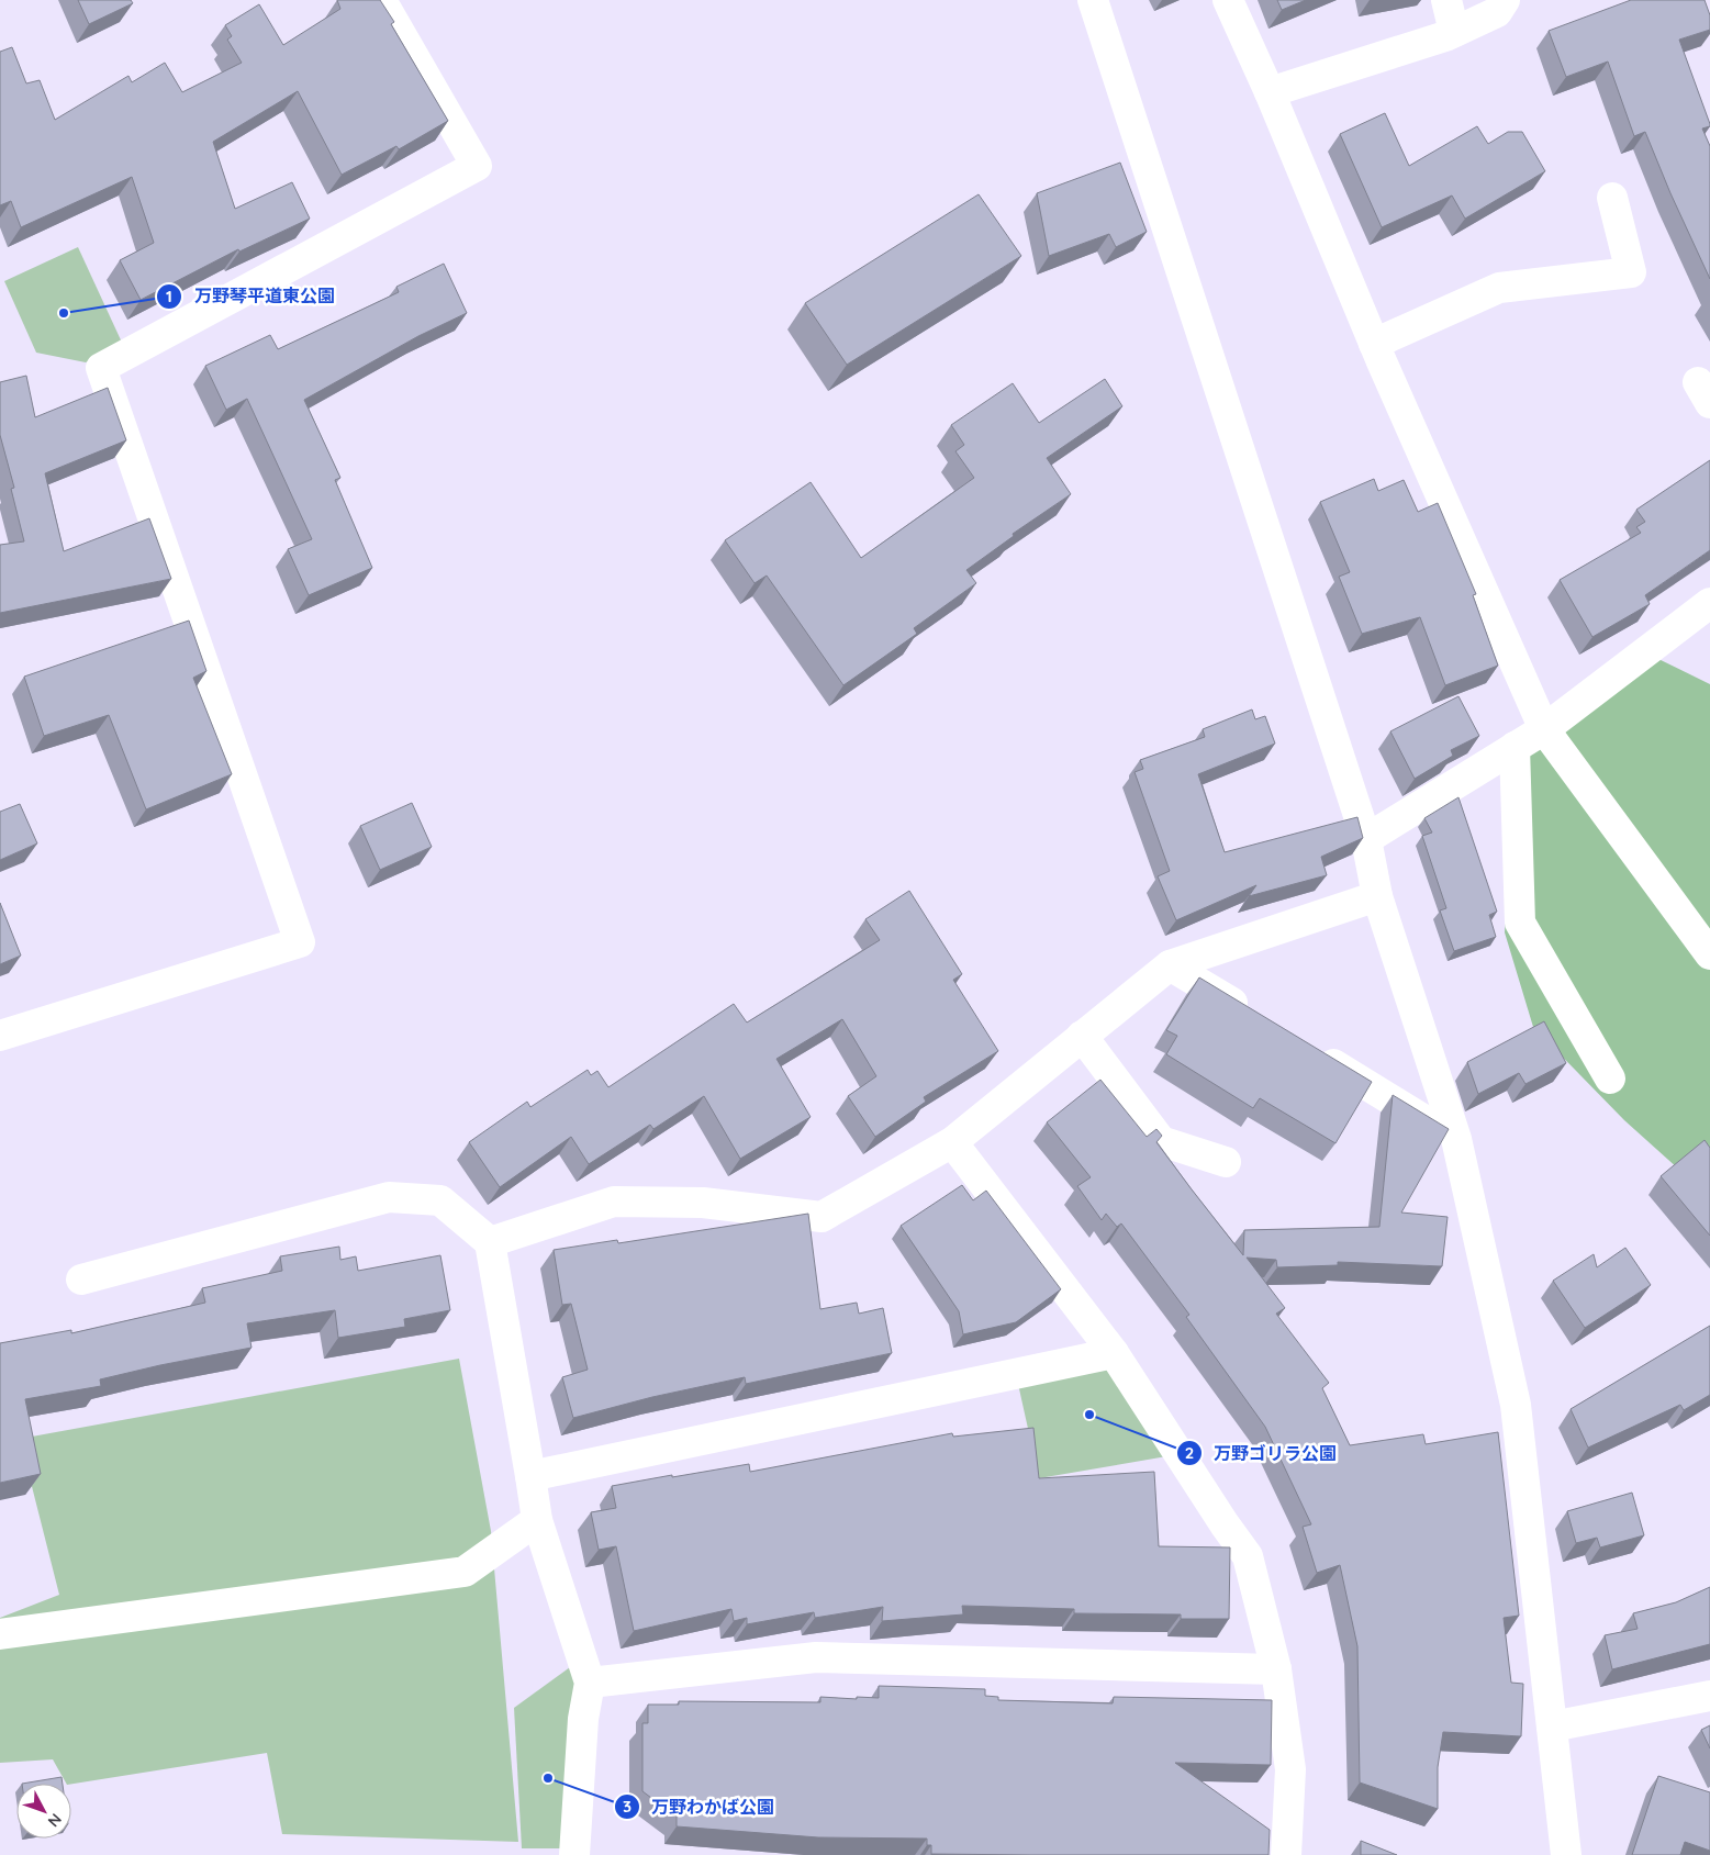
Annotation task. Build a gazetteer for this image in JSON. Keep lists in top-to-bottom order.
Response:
{
  "places": ["万野琴平道東公園", "万野ゴリラ公園", "万野わかば公園"],
  "north": "bottom right"
}
